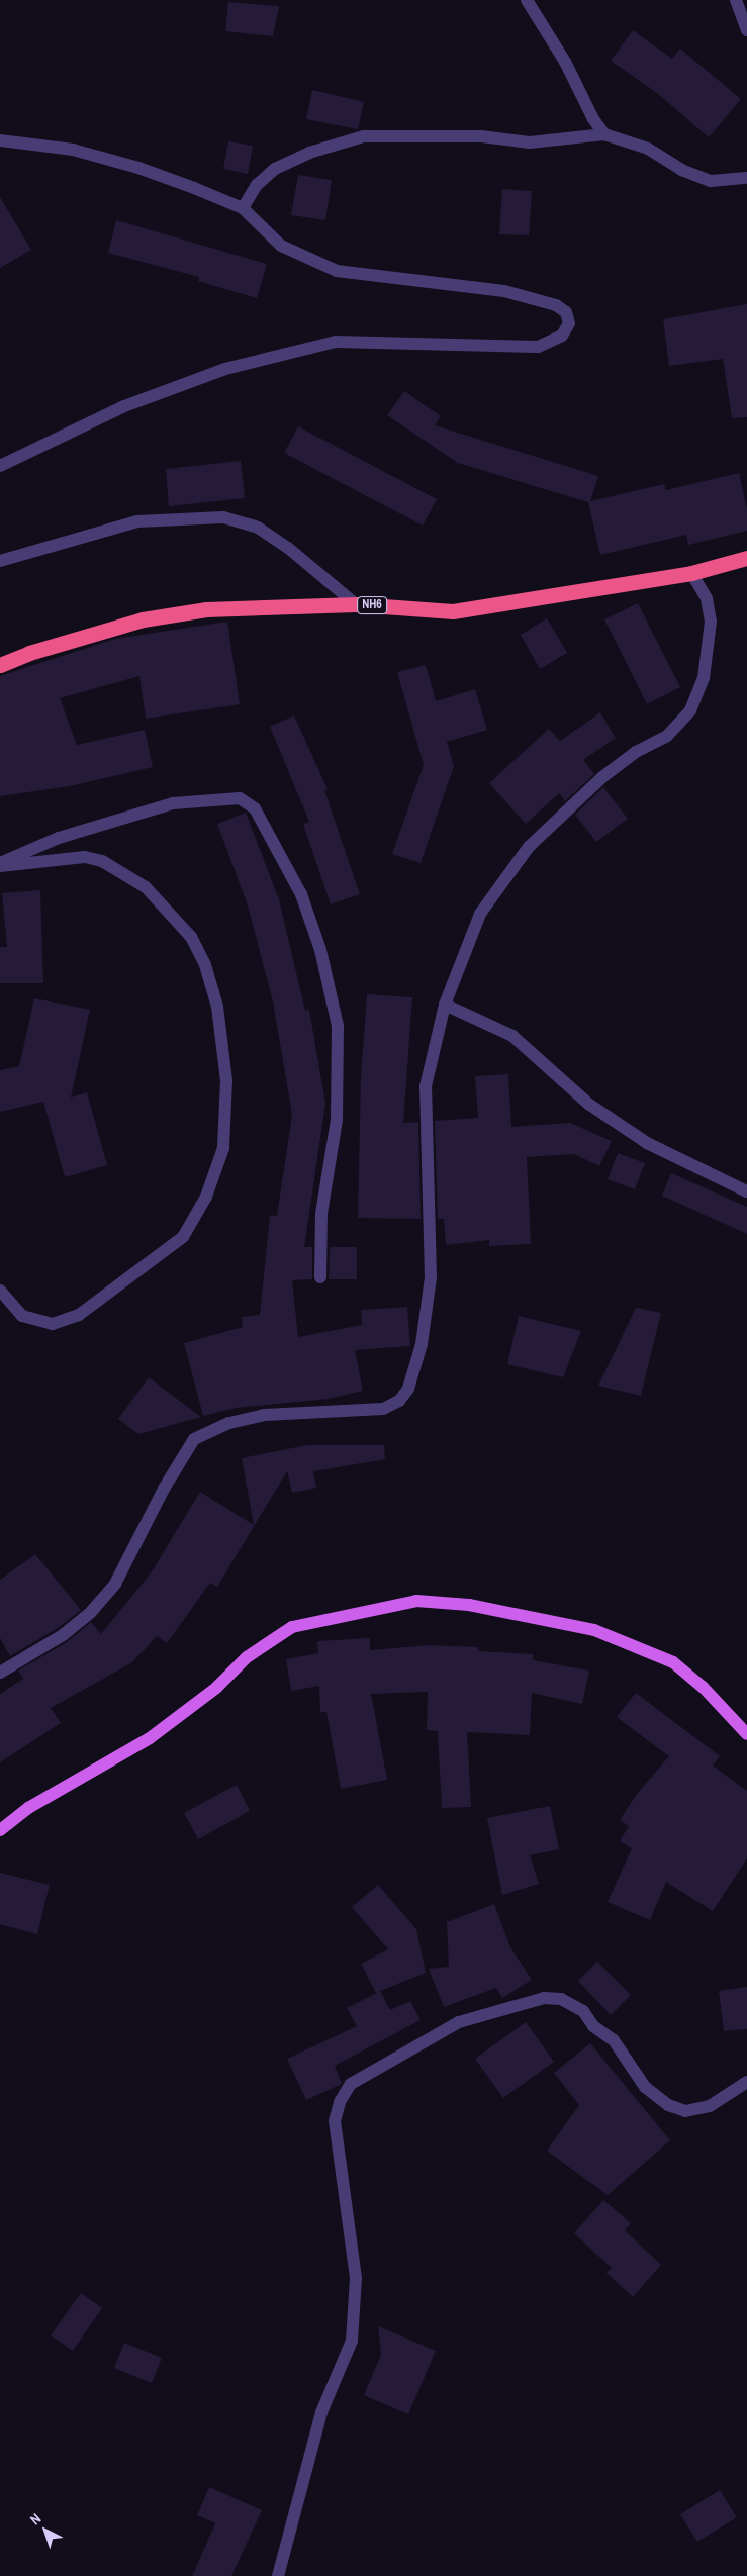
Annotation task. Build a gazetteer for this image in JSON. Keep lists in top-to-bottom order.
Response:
{
  "streets": {
    "highway": ["NH6"]
  },
  "north": "top left"
}
